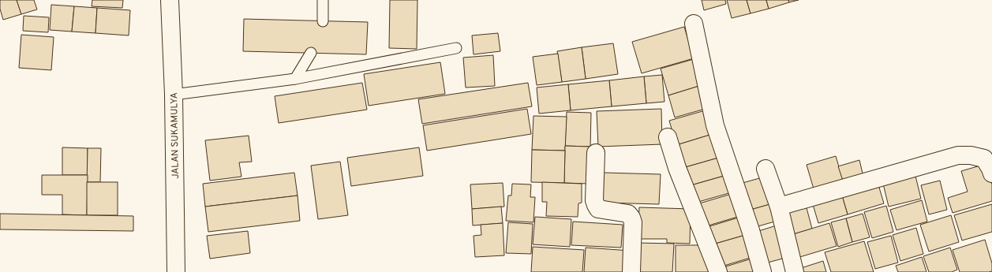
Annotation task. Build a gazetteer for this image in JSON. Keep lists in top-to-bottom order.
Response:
{
  "streets": {
    "street": ["JALAN SUKAMULYA"]
  }
}
